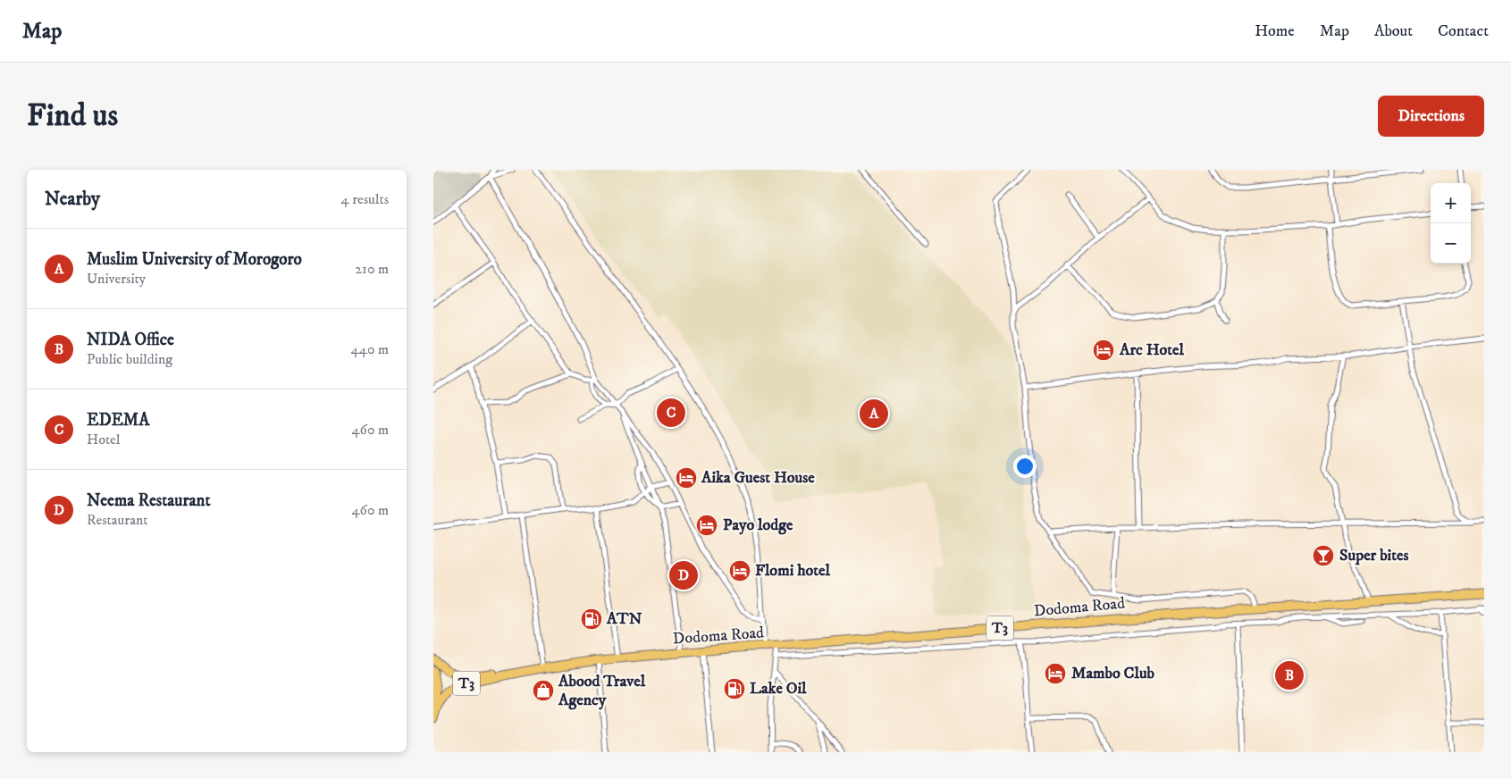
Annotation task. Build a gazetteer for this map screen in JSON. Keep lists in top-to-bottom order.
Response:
{
  "streets": {
    "highway": ["Dodoma Road", "T3"]
  },
  "places": {
    "hotel": [
      "Arc Hotel",
      "Aika Guest House",
      "Payo lodge",
      "Flomi hotel",
      "Mambo Club"
    ],
    "bar": ["Super bites"],
    "fuel station": ["ATN", "Lake Oil"],
    "shop": ["Abood Travel Agency"]
  },
  "page": {
    "header": "Map",
    "nav": [
      "Home",
      "Map",
      "About",
      "Contact"
    ],
    "buttons": "Directions",
    "title": "Find us",
    "heading": ["Nearby", "4 results"],
    "map_buttons": ["+", "−"],
    "list": [
      {
        "mark": "A",
        "name": "Muslim University of Morogoro",
        "note": "University",
        "value": "210 m"
      },
      {
        "mark": "B",
        "name": "NIDA Office",
        "note": "Public building",
        "value": "440 m"
      },
      {
        "mark": "C",
        "name": "EDEMA",
        "note": "Hotel",
        "value": "460 m"
      },
      {
        "mark": "D",
        "name": "Neema Restaurant",
        "note": "Restaurant",
        "value": "460 m"
      }
    ],
    "pins": [
      "C",
      "A",
      "D",
      "B"
    ]
  }
}
